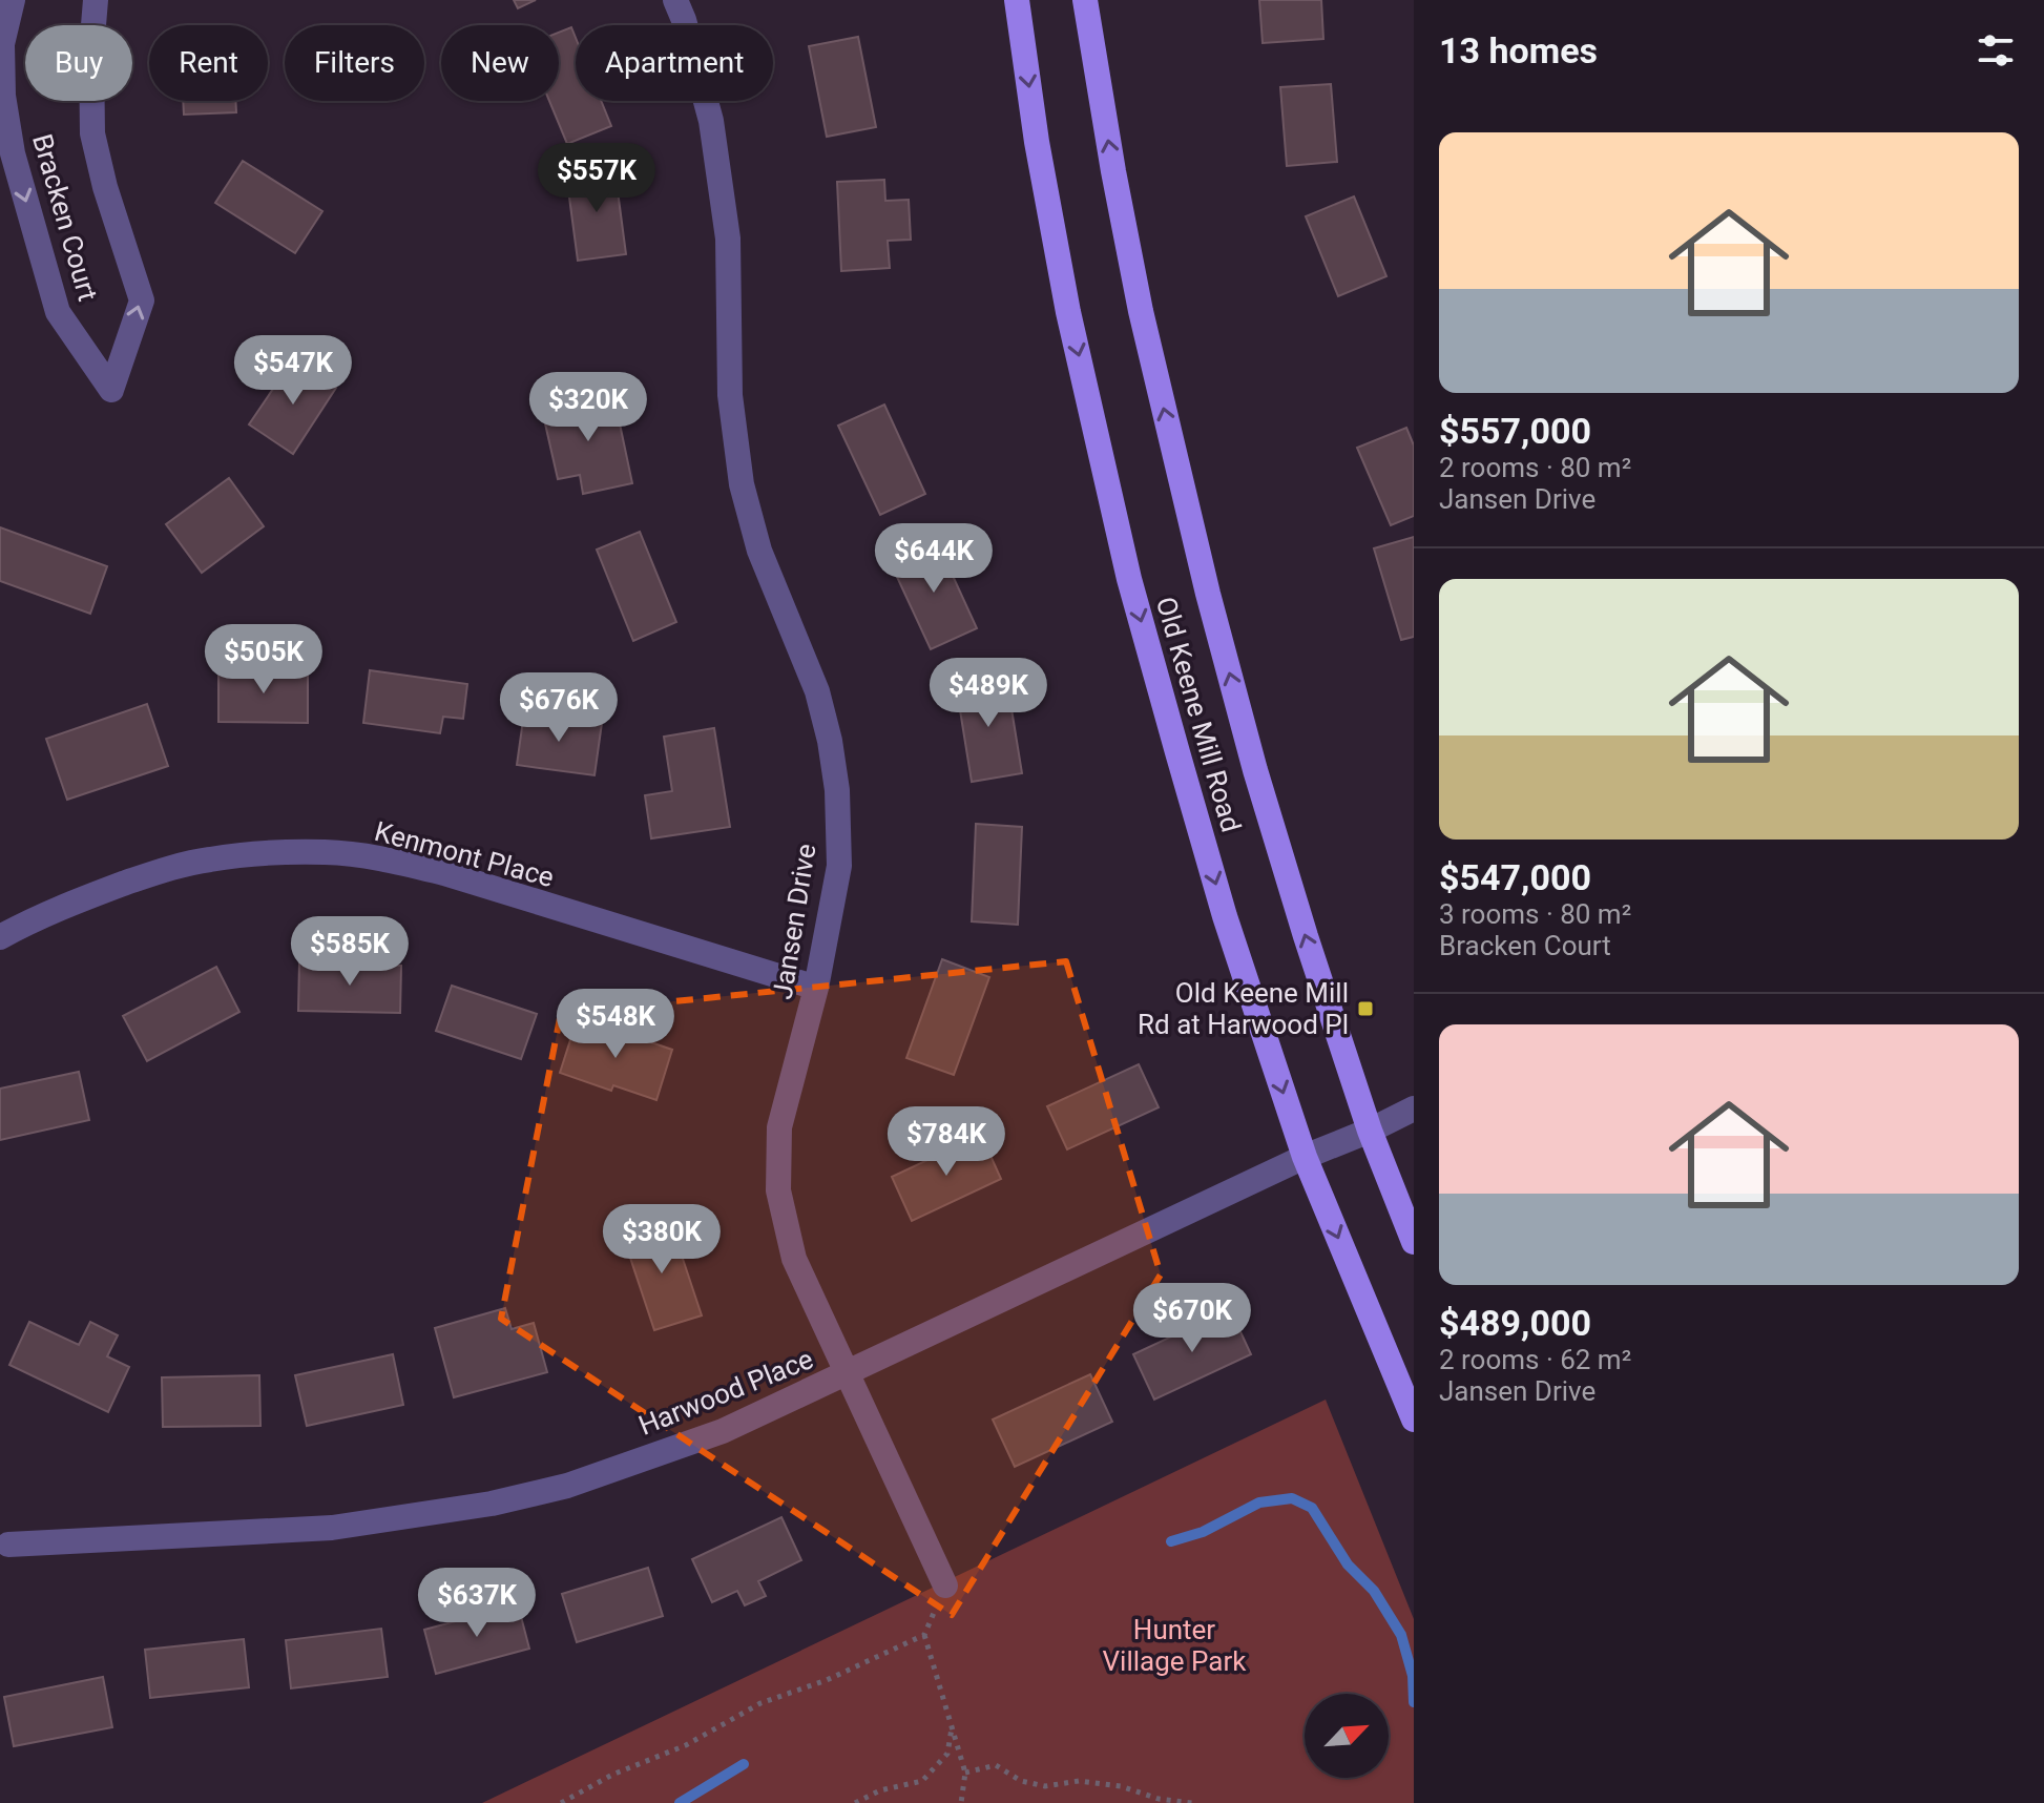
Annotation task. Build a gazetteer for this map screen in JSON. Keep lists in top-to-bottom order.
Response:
{
  "streets": {
    "main road": ["Old Keene Mill Road"],
    "street": [
      "Bracken Court",
      "Kenmont Place",
      "Jansen Drive",
      "Harwood Place"
    ]
  },
  "crossings": [
    ["Old Keene Mill Road", "Harwood Place"],
    ["Kenmont Place", "Jansen Drive"],
    ["Jansen Drive", "Harwood Place"]
  ],
  "parks": ["Hunter Village Park"],
  "places": {
    "transit": ["Old Keene Mill Rd at Harwood Pl"]
  },
  "north": "top right",
  "page": {
    "heading": "13 homes",
    "chip": [
      "Buy",
      "Rent",
      "Filters",
      "New",
      "Apartment"
    ],
    "list": [
      {
        "name": "$557,000",
        "note": "2 rooms · 80 m² · Jansen Drive"
      },
      {
        "name": "$547,000",
        "note": "3 rooms · 80 m² · Bracken Court"
      },
      {
        "name": "$489,000",
        "note": "2 rooms · 62 m² · Jansen Drive"
      }
    ],
    "price": [
      "$557K",
      "$547K",
      "$320K",
      "$644K",
      "$505K",
      "$489K",
      "$676K",
      "$585K",
      "$548K",
      "$784K",
      "$380K",
      "$670K",
      "$637K"
    ]
  }
}
